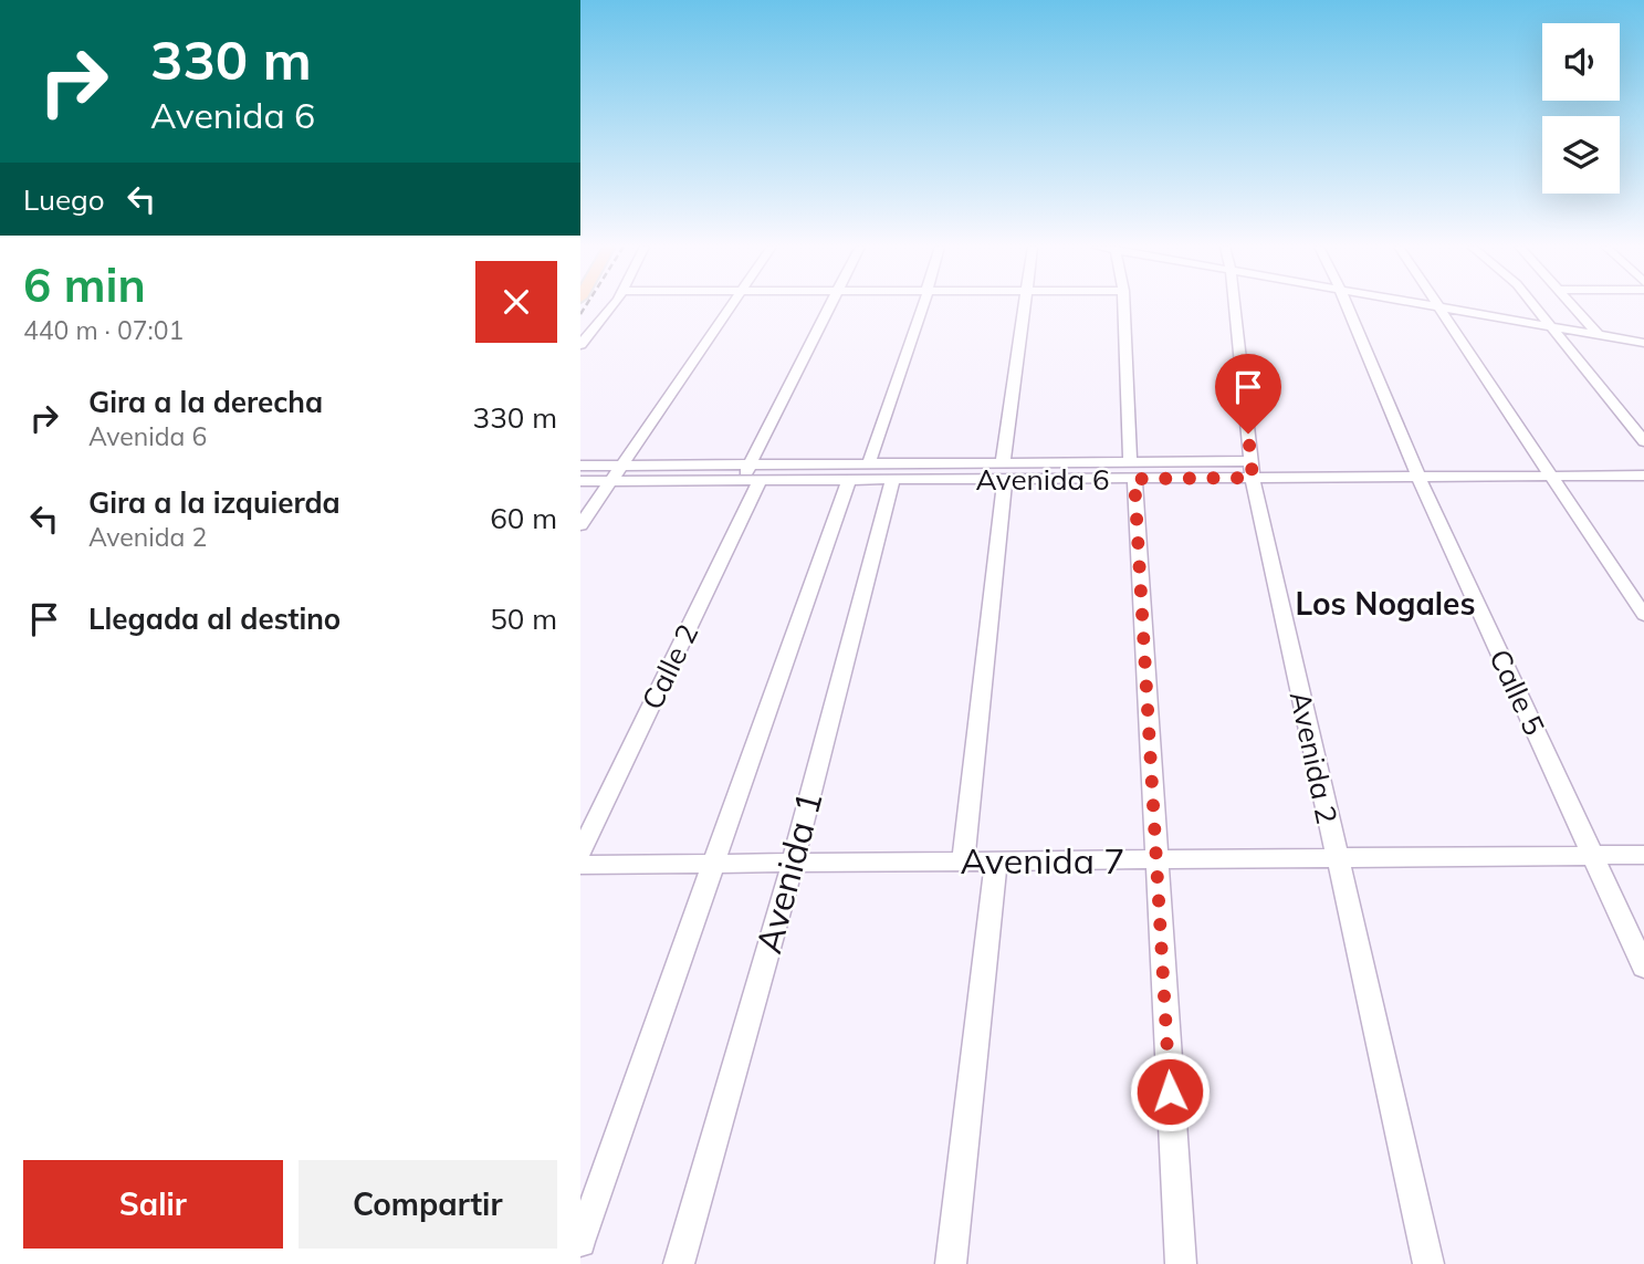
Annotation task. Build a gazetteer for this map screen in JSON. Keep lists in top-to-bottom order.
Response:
{
  "streets": {
    "street": [
      "Avenida 6",
      "Calle 2",
      "Calle 5",
      "Avenida 2",
      "Avenida 7",
      "Avenida 1"
    ]
  },
  "crossings": [
    ["Avenida 6", "Calle 2"],
    ["Avenida 6", "Calle 5"],
    ["Avenida 6", "Avenida 2"],
    ["Avenida 6", "Avenida 1"],
    ["Calle 5", "Avenida 7"],
    ["Avenida 2", "Avenida 7"],
    ["Avenida 7", "Avenida 1"]
  ],
  "districts": ["Los Nogales"],
  "page": {
    "turn": ["330 m", "Avenida 6"],
    "then": "Luego",
    "heading": ["6 min", "440 m · 07:01"],
    "list": [
      {
        "name": "Gira a la derecha",
        "note": "Avenida 6",
        "value": "330 m"
      },
      {
        "name": "Gira a la izquierda",
        "note": "Avenida 2",
        "value": "60 m"
      },
      {
        "name": "Llegada al destino",
        "value": "50 m"
      }
    ],
    "buttons": ["Salir", "Compartir"]
  }
}
